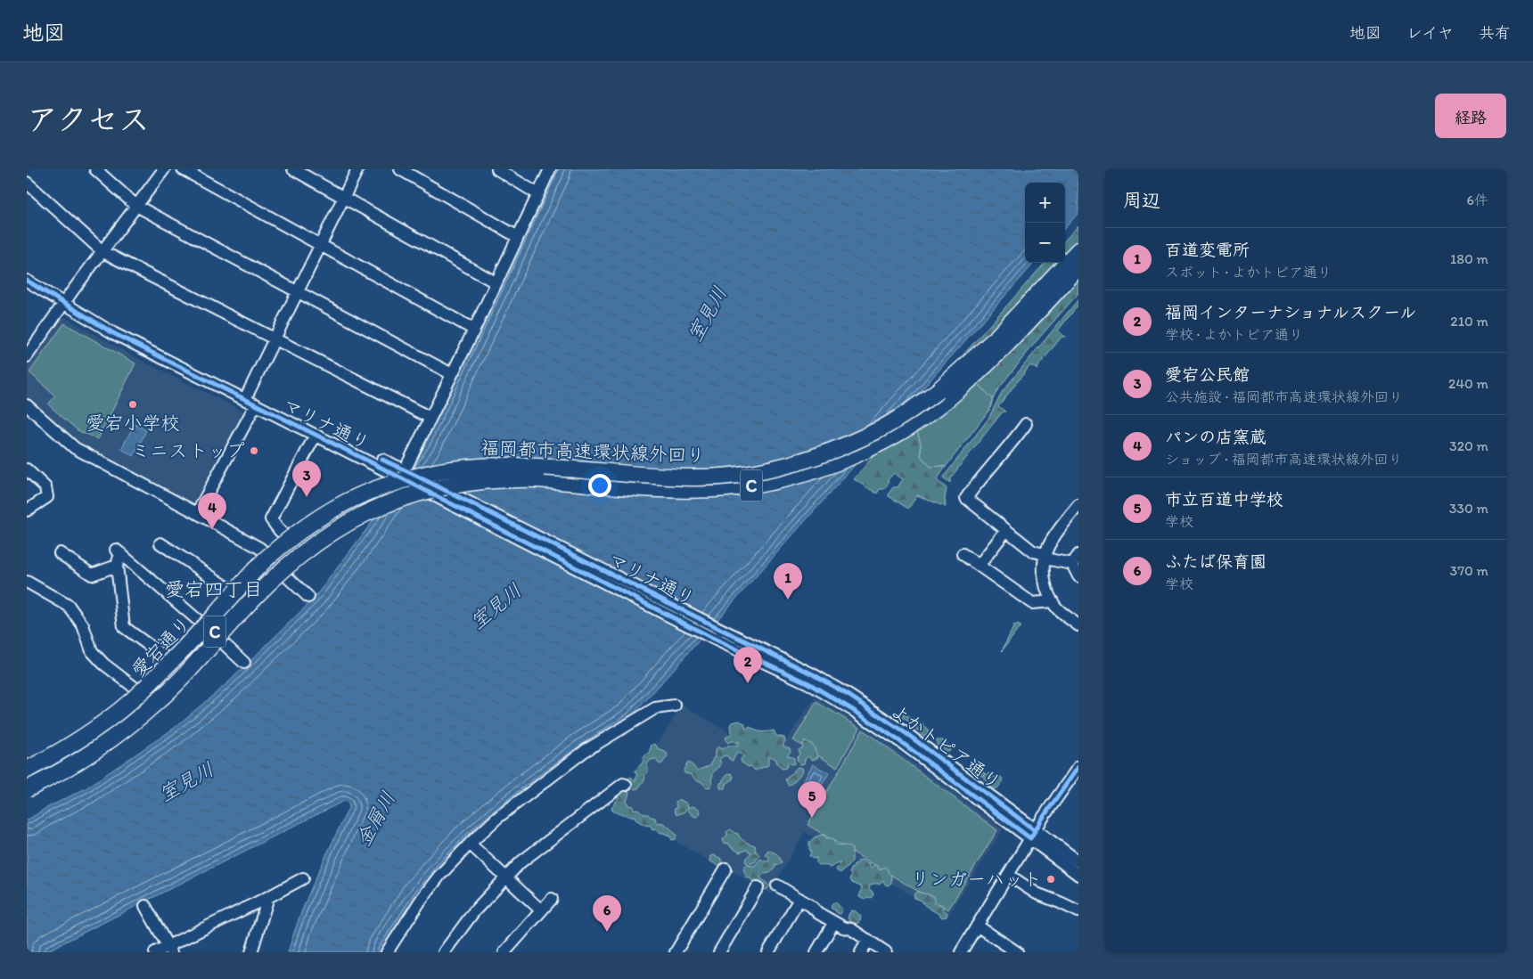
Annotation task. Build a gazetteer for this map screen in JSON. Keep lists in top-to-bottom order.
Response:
{
  "streets": {
    "highway": ["福岡都市高速環状線外回り", "C"],
    "street": ["マリナ通り", "愛宕通り", "よかトピア通り"]
  },
  "crossings": [
    ["マリナ通り", "愛宕通り"],
    ["マリナ通り", "よかトピア通り"],
    ["福岡都市高速環状線外回り", "愛宕通り"],
    ["C", "愛宕通り"]
  ],
  "districts": ["愛宕四丁目"],
  "water": ["室見川", "金屑川"],
  "places": ["愛宕小学校", "ミニストップ", "リンガーハット"],
  "page": {
    "header": "地図",
    "nav": ["地図", "レイヤ", "共有"],
    "title": "アクセス",
    "buttons": "経路",
    "heading": ["周辺", "6件"],
    "map_buttons": ["+", "−"],
    "list": [
      {
        "mark": "1",
        "name": "百道変電所",
        "note": "スポット · よかトピア通り",
        "value": "180 m"
      },
      {
        "mark": "2",
        "name": "福岡インターナショナルスクール",
        "note": "学校 · よかトピア通り",
        "value": "210 m"
      },
      {
        "mark": "3",
        "name": "愛宕公民館",
        "note": "公共施設 · 福岡都市高速環状線外回り",
        "value": "240 m"
      },
      {
        "mark": "4",
        "name": "パンの店窯蔵",
        "note": "ショップ · 福岡都市高速環状線外回り",
        "value": "320 m"
      },
      {
        "mark": "5",
        "name": "市立百道中学校",
        "note": "学校",
        "value": "330 m"
      },
      {
        "mark": "6",
        "name": "ふたば保育園",
        "note": "学校",
        "value": "370 m"
      }
    ],
    "pins": [
      "3",
      "4",
      "1",
      "2",
      "5",
      "6"
    ]
  }
}
